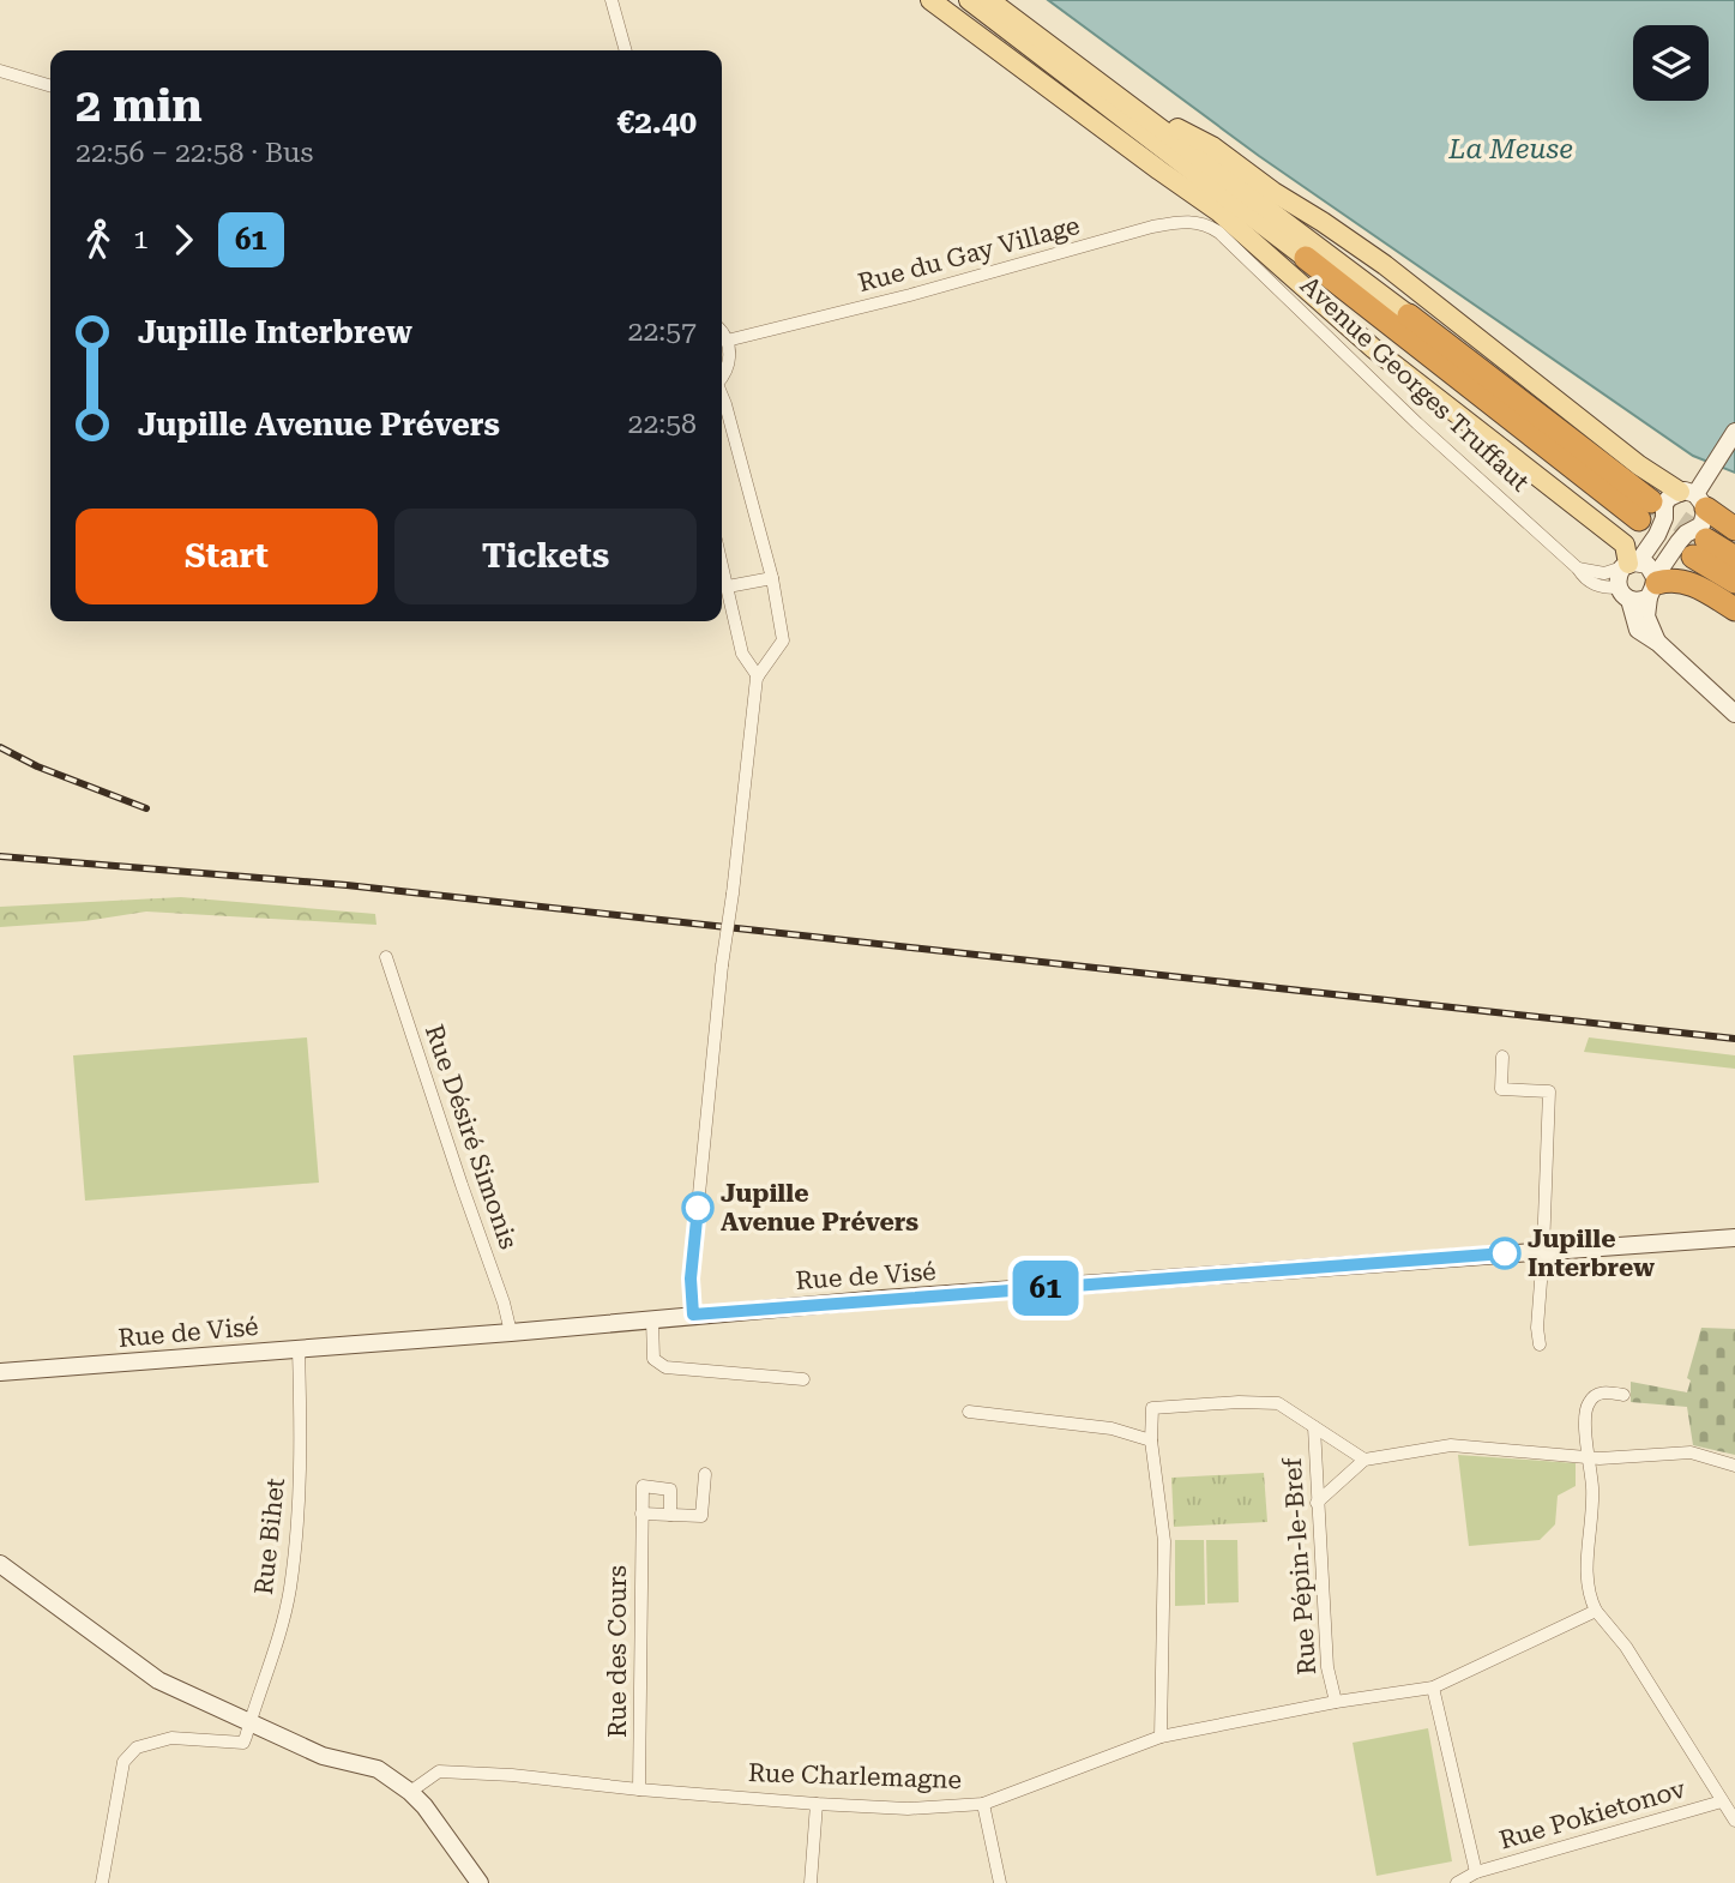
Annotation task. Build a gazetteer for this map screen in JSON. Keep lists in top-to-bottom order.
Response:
{
  "streets": {
    "main road": ["Rue de Visé"],
    "street": [
      "Rue du Gay Village",
      "Avenue Georges Truffaut",
      "Rue Désiré Simonis",
      "Rue Bihet",
      "Rue Pépin-le-Bref",
      "Rue des Cours",
      "Rue Charlemagne",
      "Rue Pokietonov"
    ]
  },
  "crossings": [
    ["Rue du Gay Village", "Avenue Georges Truffaut"],
    ["Rue Désiré Simonis", "Rue de Visé"],
    ["Rue de Visé", "Rue Bihet"],
    ["Rue Pépin-le-Bref", "Rue Charlemagne"],
    ["Rue des Cours", "Rue Charlemagne"]
  ],
  "water": ["La Meuse"],
  "places": ["Jupille Avenue Prévers", "Jupille Interbrew"],
  "lines": ["bus line 61"],
  "page": {
    "on_map": "61",
    "heading": ["2 min", "22:56 – 22:58 · Bus", "€2.40"],
    "legs": ["1", "61"],
    "list": [
      {
        "name": "Jupille Interbrew",
        "value": "22:57"
      },
      {
        "name": "Jupille Avenue Prévers",
        "value": "22:58"
      }
    ],
    "buttons": ["Start", "Tickets"]
  }
}
